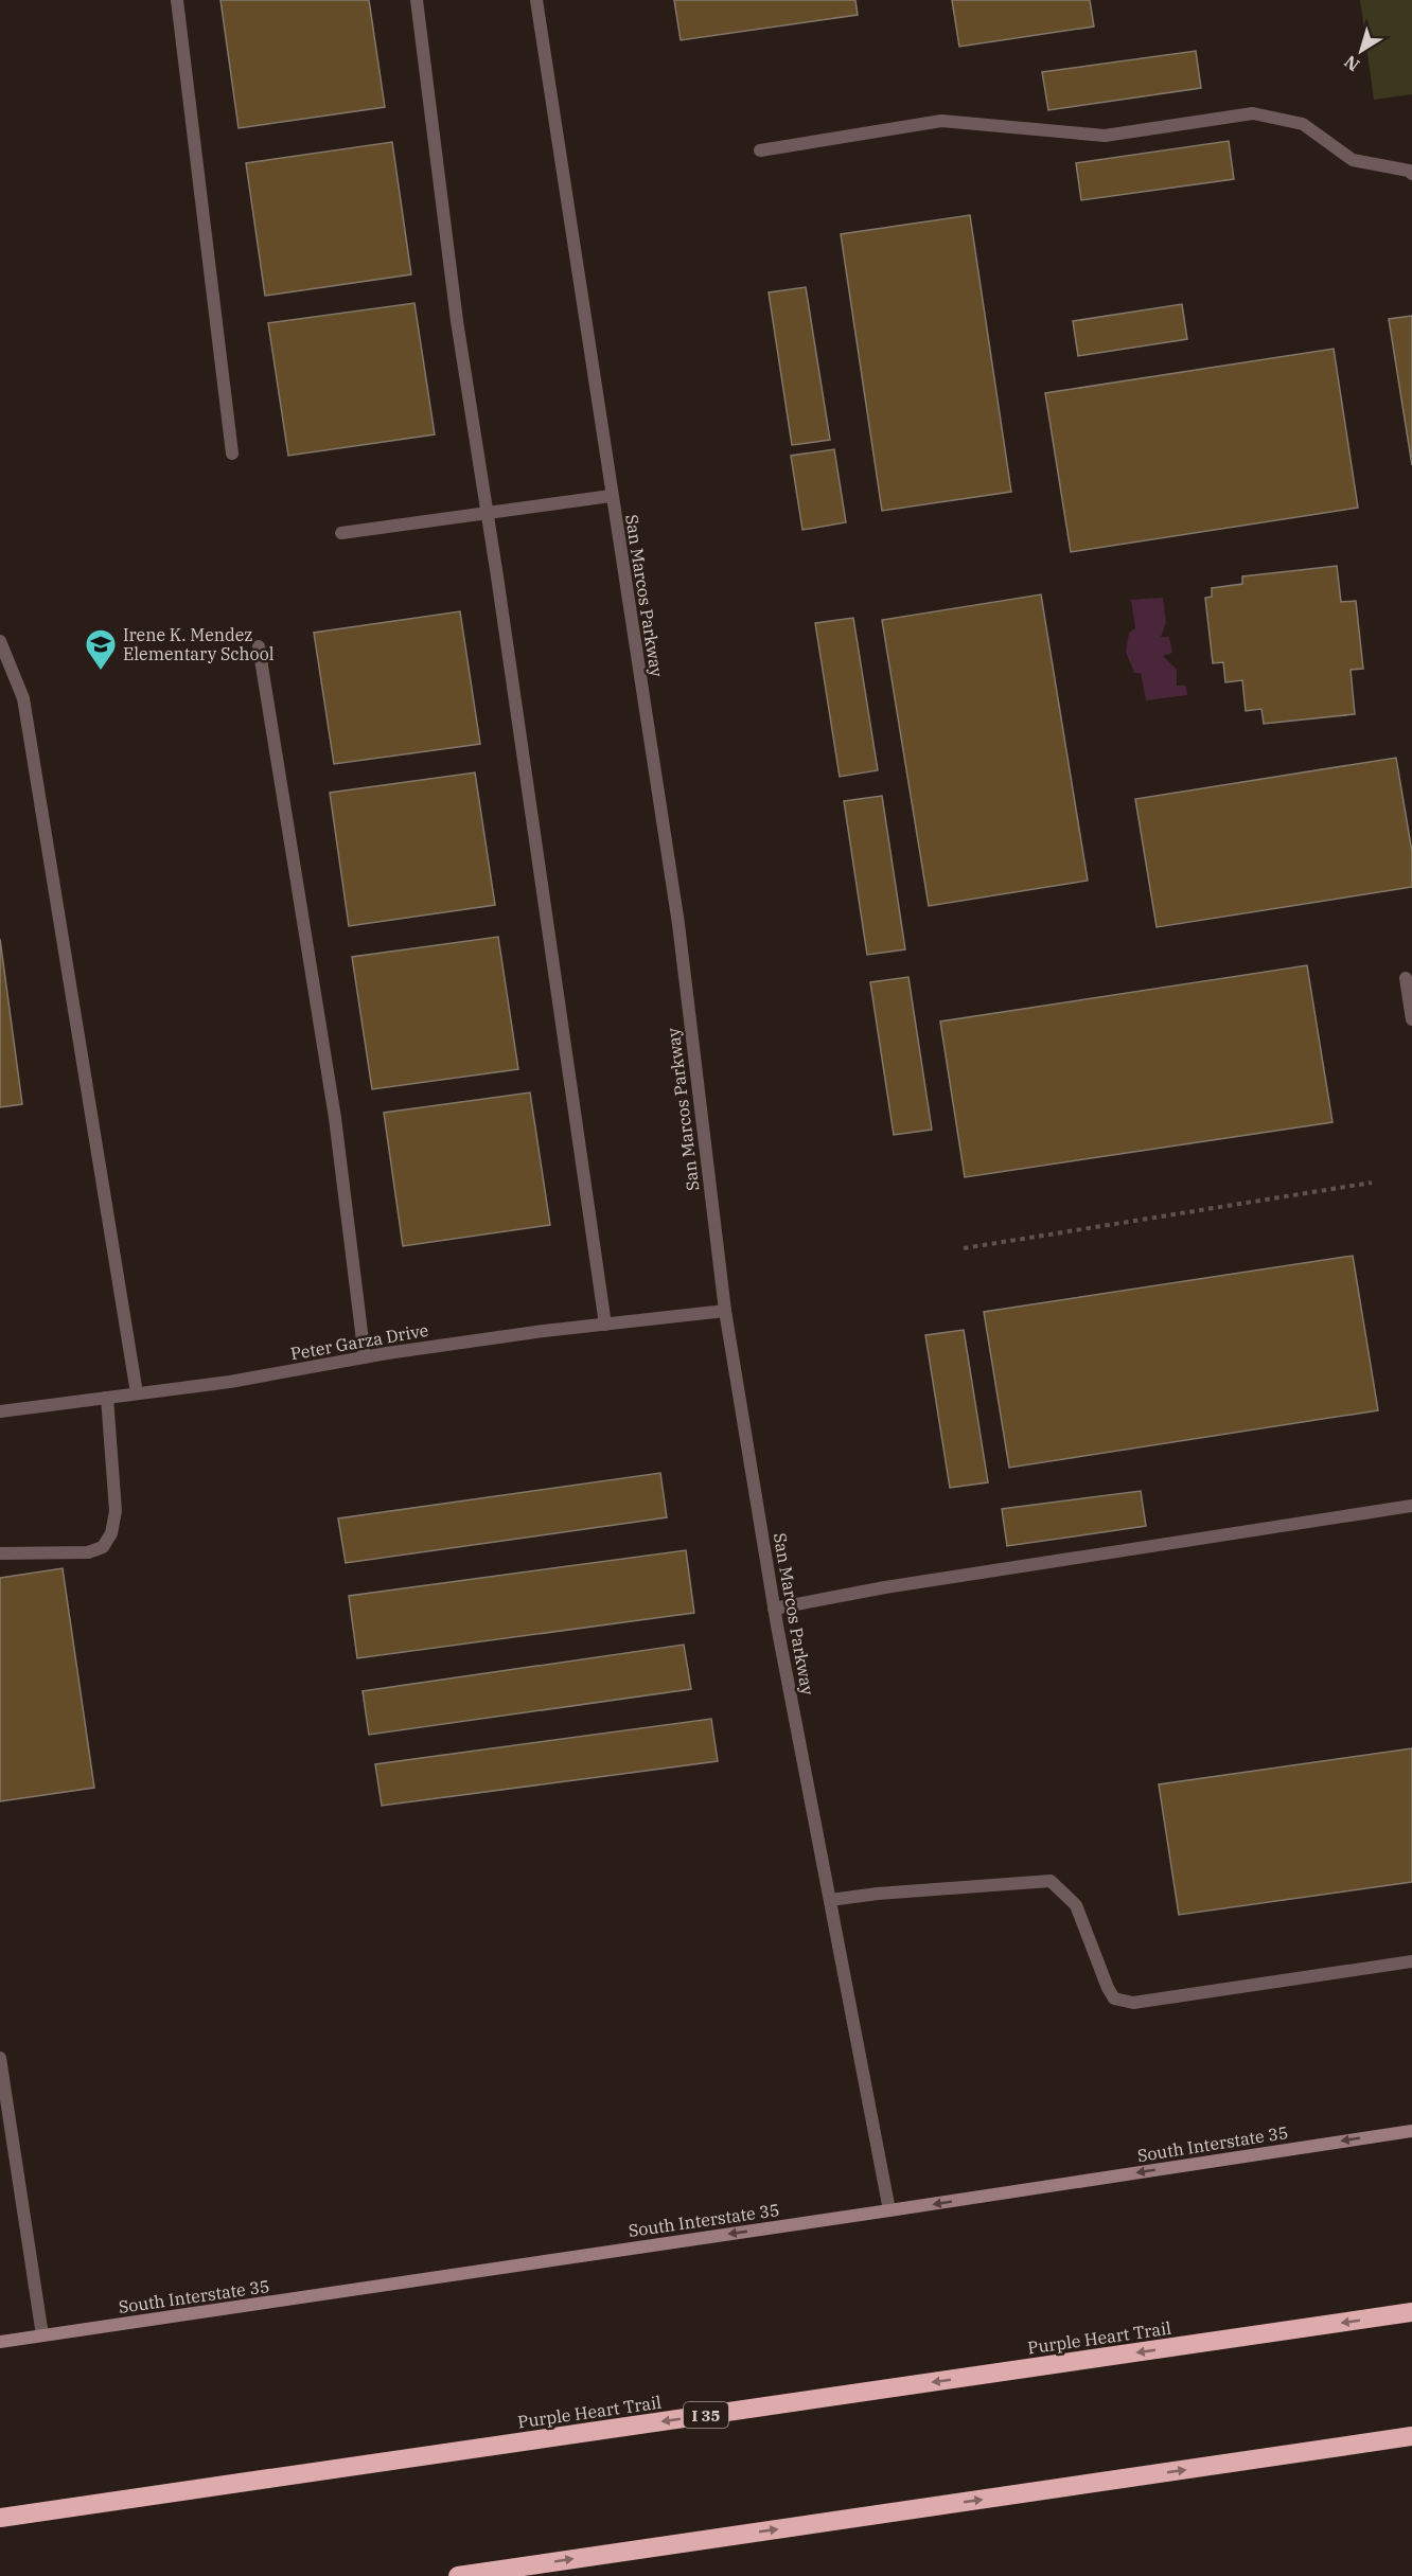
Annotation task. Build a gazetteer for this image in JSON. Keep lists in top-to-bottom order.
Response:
{
  "streets": {
    "highway": ["Purple Heart Trail", "I 35"],
    "main road": ["South Interstate 35"],
    "street": ["San Marcos Parkway", "Peter Garza Drive"]
  },
  "crossings": [
    ["San Marcos Parkway", "Peter Garza Drive"],
    ["San Marcos Parkway", "South Interstate 35"]
  ],
  "one_way": ["South Interstate 35"],
  "places": {
    "school or university": ["Irene K. Mendez Elementary School"]
  },
  "north": "bottom left"
}
